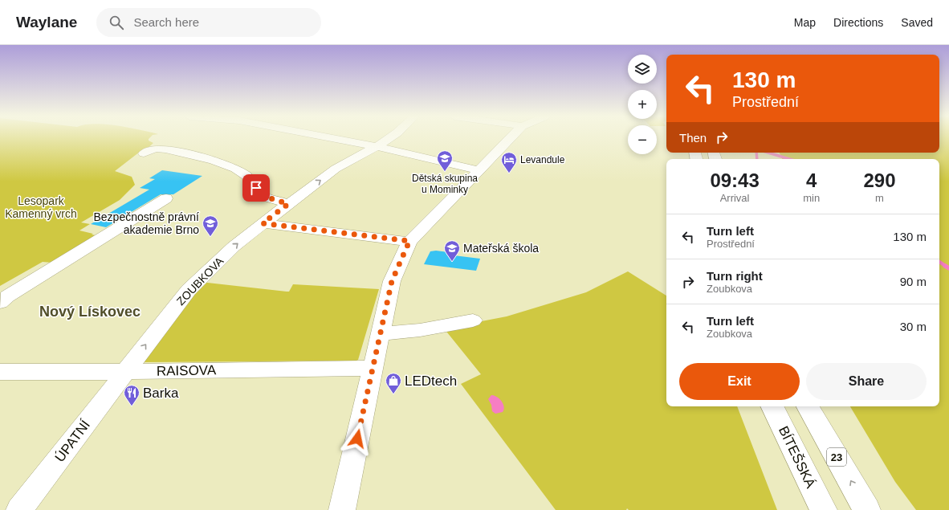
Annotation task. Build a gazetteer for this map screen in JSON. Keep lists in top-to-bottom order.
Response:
{
  "streets": {
    "highway": ["BÍTEŠSKÁ", "23"],
    "street": ["ZOUBKOVA", "RAISOVA", "ÚPATNÍ"]
  },
  "crossings": [
    ["ZOUBKOVA", "RAISOVA"],
    ["ZOUBKOVA", "ÚPATNÍ"],
    ["RAISOVA", "ÚPATNÍ"]
  ],
  "districts": ["Nový Lískovec"],
  "parks": ["Lesopark Kamenný vrch"],
  "places": {
    "school or university": ["Dětská skupina u Mominky", "Bezpečnostně právní akademie Brno", "Mateřská škola"],
    "hotel": ["Levandule"],
    "shop": ["LEDtech"],
    "restaurant": ["Barka"]
  },
  "page": {
    "header": "Waylane",
    "search": "Search here",
    "nav": ["Map", "Directions", "Saved"],
    "map_buttons": ["+", "−"],
    "turn": ["130 m", "Prostřední"],
    "then": "Then",
    "eta": [
      "09:43",
      "Arrival",
      "4",
      "min",
      "290",
      "m"
    ],
    "list": [
      {
        "name": "Turn left",
        "note": "Prostřední",
        "value": "130 m"
      },
      {
        "name": "Turn right",
        "note": "Zoubkova",
        "value": "90 m"
      },
      {
        "name": "Turn left",
        "note": "Zoubkova",
        "value": "30 m"
      }
    ],
    "buttons": ["Exit", "Share"]
  }
}
